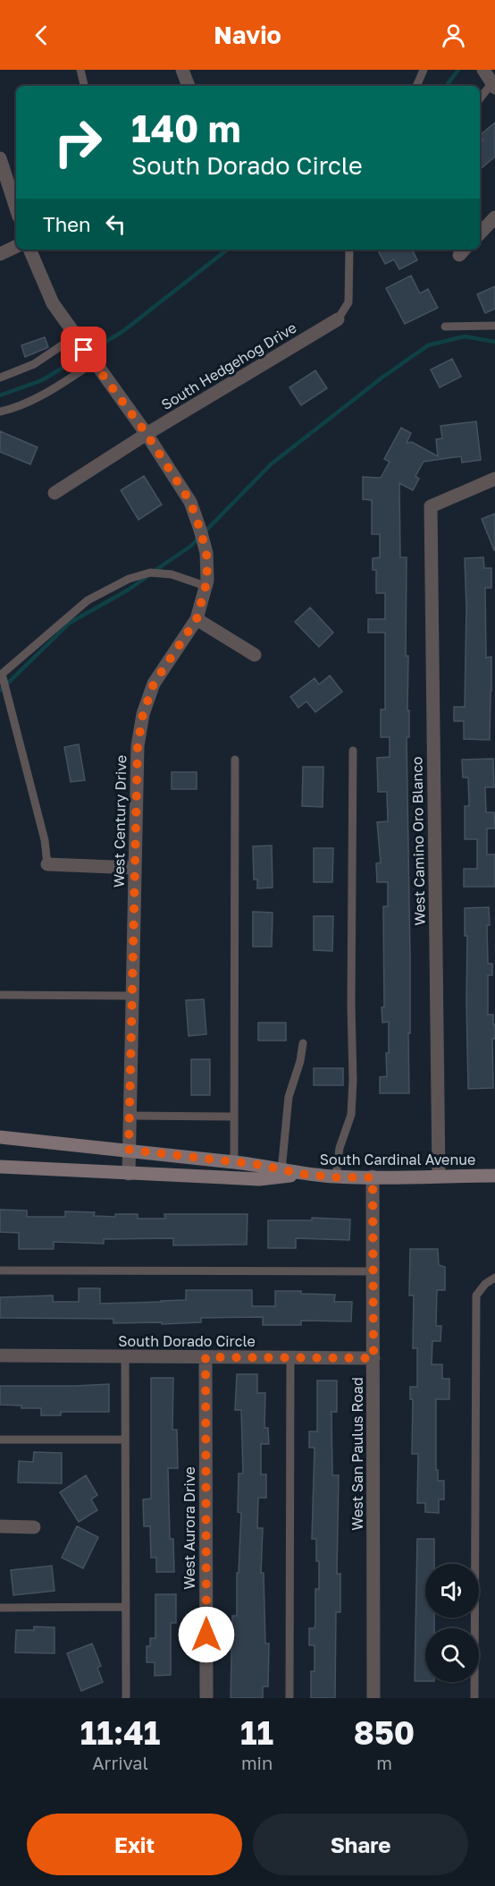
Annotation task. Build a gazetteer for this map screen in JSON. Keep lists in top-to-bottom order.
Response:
{
  "streets": {
    "main road": ["South Cardinal Avenue"],
    "street": [
      "South Hedgehog Drive",
      "West Century Drive",
      "West Camino Oro Blanco",
      "South Dorado Circle",
      "West San Paulus Road",
      "West Aurora Drive"
    ]
  },
  "crossings": [
    ["South Hedgehog Drive", "West Century Drive"],
    ["West Century Drive", "South Cardinal Avenue"],
    ["West Camino Oro Blanco", "South Cardinal Avenue"],
    ["South Cardinal Avenue", "West San Paulus Road"],
    ["South Dorado Circle", "West San Paulus Road"],
    ["South Dorado Circle", "West Aurora Drive"]
  ],
  "page": {
    "header": "Navio",
    "turn": ["140 m", "South Dorado Circle"],
    "then": "Then",
    "eta": [
      "11:41",
      "Arrival",
      "11",
      "min",
      "850",
      "m"
    ],
    "buttons": ["Exit", "Share"]
  }
}
